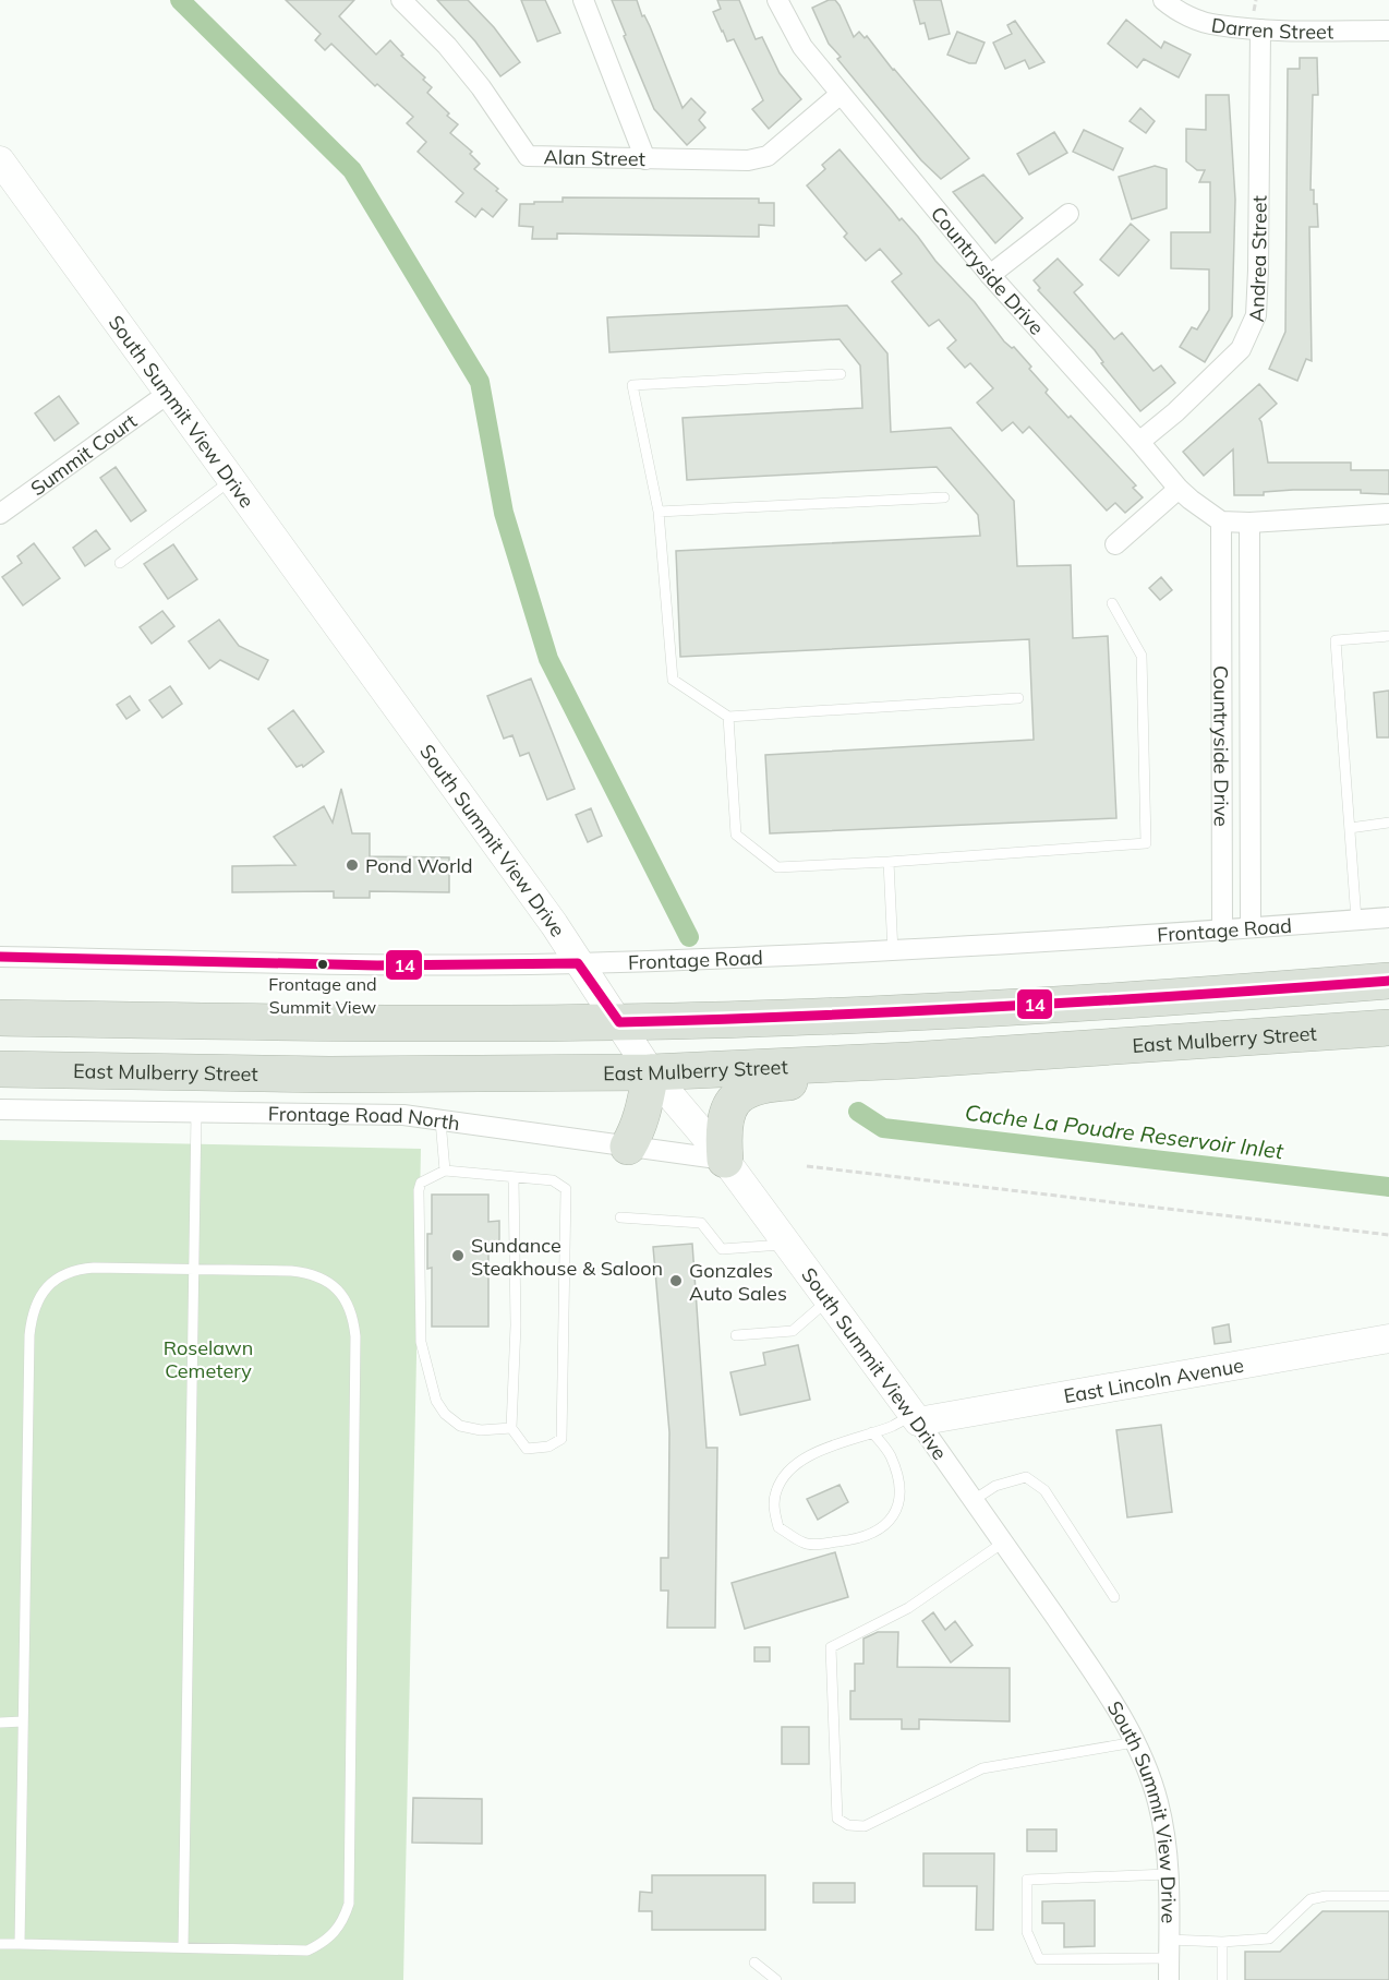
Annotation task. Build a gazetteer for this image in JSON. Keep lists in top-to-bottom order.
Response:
{
  "streets": {
    "highway": ["East Mulberry Street"],
    "street": [
      "Darren Street",
      "Alan Street",
      "Andrea Street",
      "Countryside Drive",
      "South Summit View Drive",
      "Summit Court",
      "Frontage Road",
      "Frontage Road North",
      "East Lincoln Avenue"
    ]
  },
  "crossings": [
    ["Darren Street", "Andrea Street"],
    ["Alan Street", "Countryside Drive"],
    ["Andrea Street", "Countryside Drive"],
    ["Countryside Drive", "Frontage Road"],
    ["South Summit View Drive", "Summit Court"],
    ["South Summit View Drive", "Frontage Road"],
    ["South Summit View Drive", "East Mulberry Street"],
    ["South Summit View Drive", "Frontage Road North"],
    ["South Summit View Drive", "East Lincoln Avenue"]
  ],
  "water": ["Cache La Poudre Reservoir Inlet"],
  "parks": ["Roselawn Cemetery"],
  "places": [
    "Pond World",
    "Frontage and Summit View",
    "Sundance Steakhouse & Saloon",
    "Gonzales Auto Sales"
  ],
  "lines": ["transit line 14"]
}
